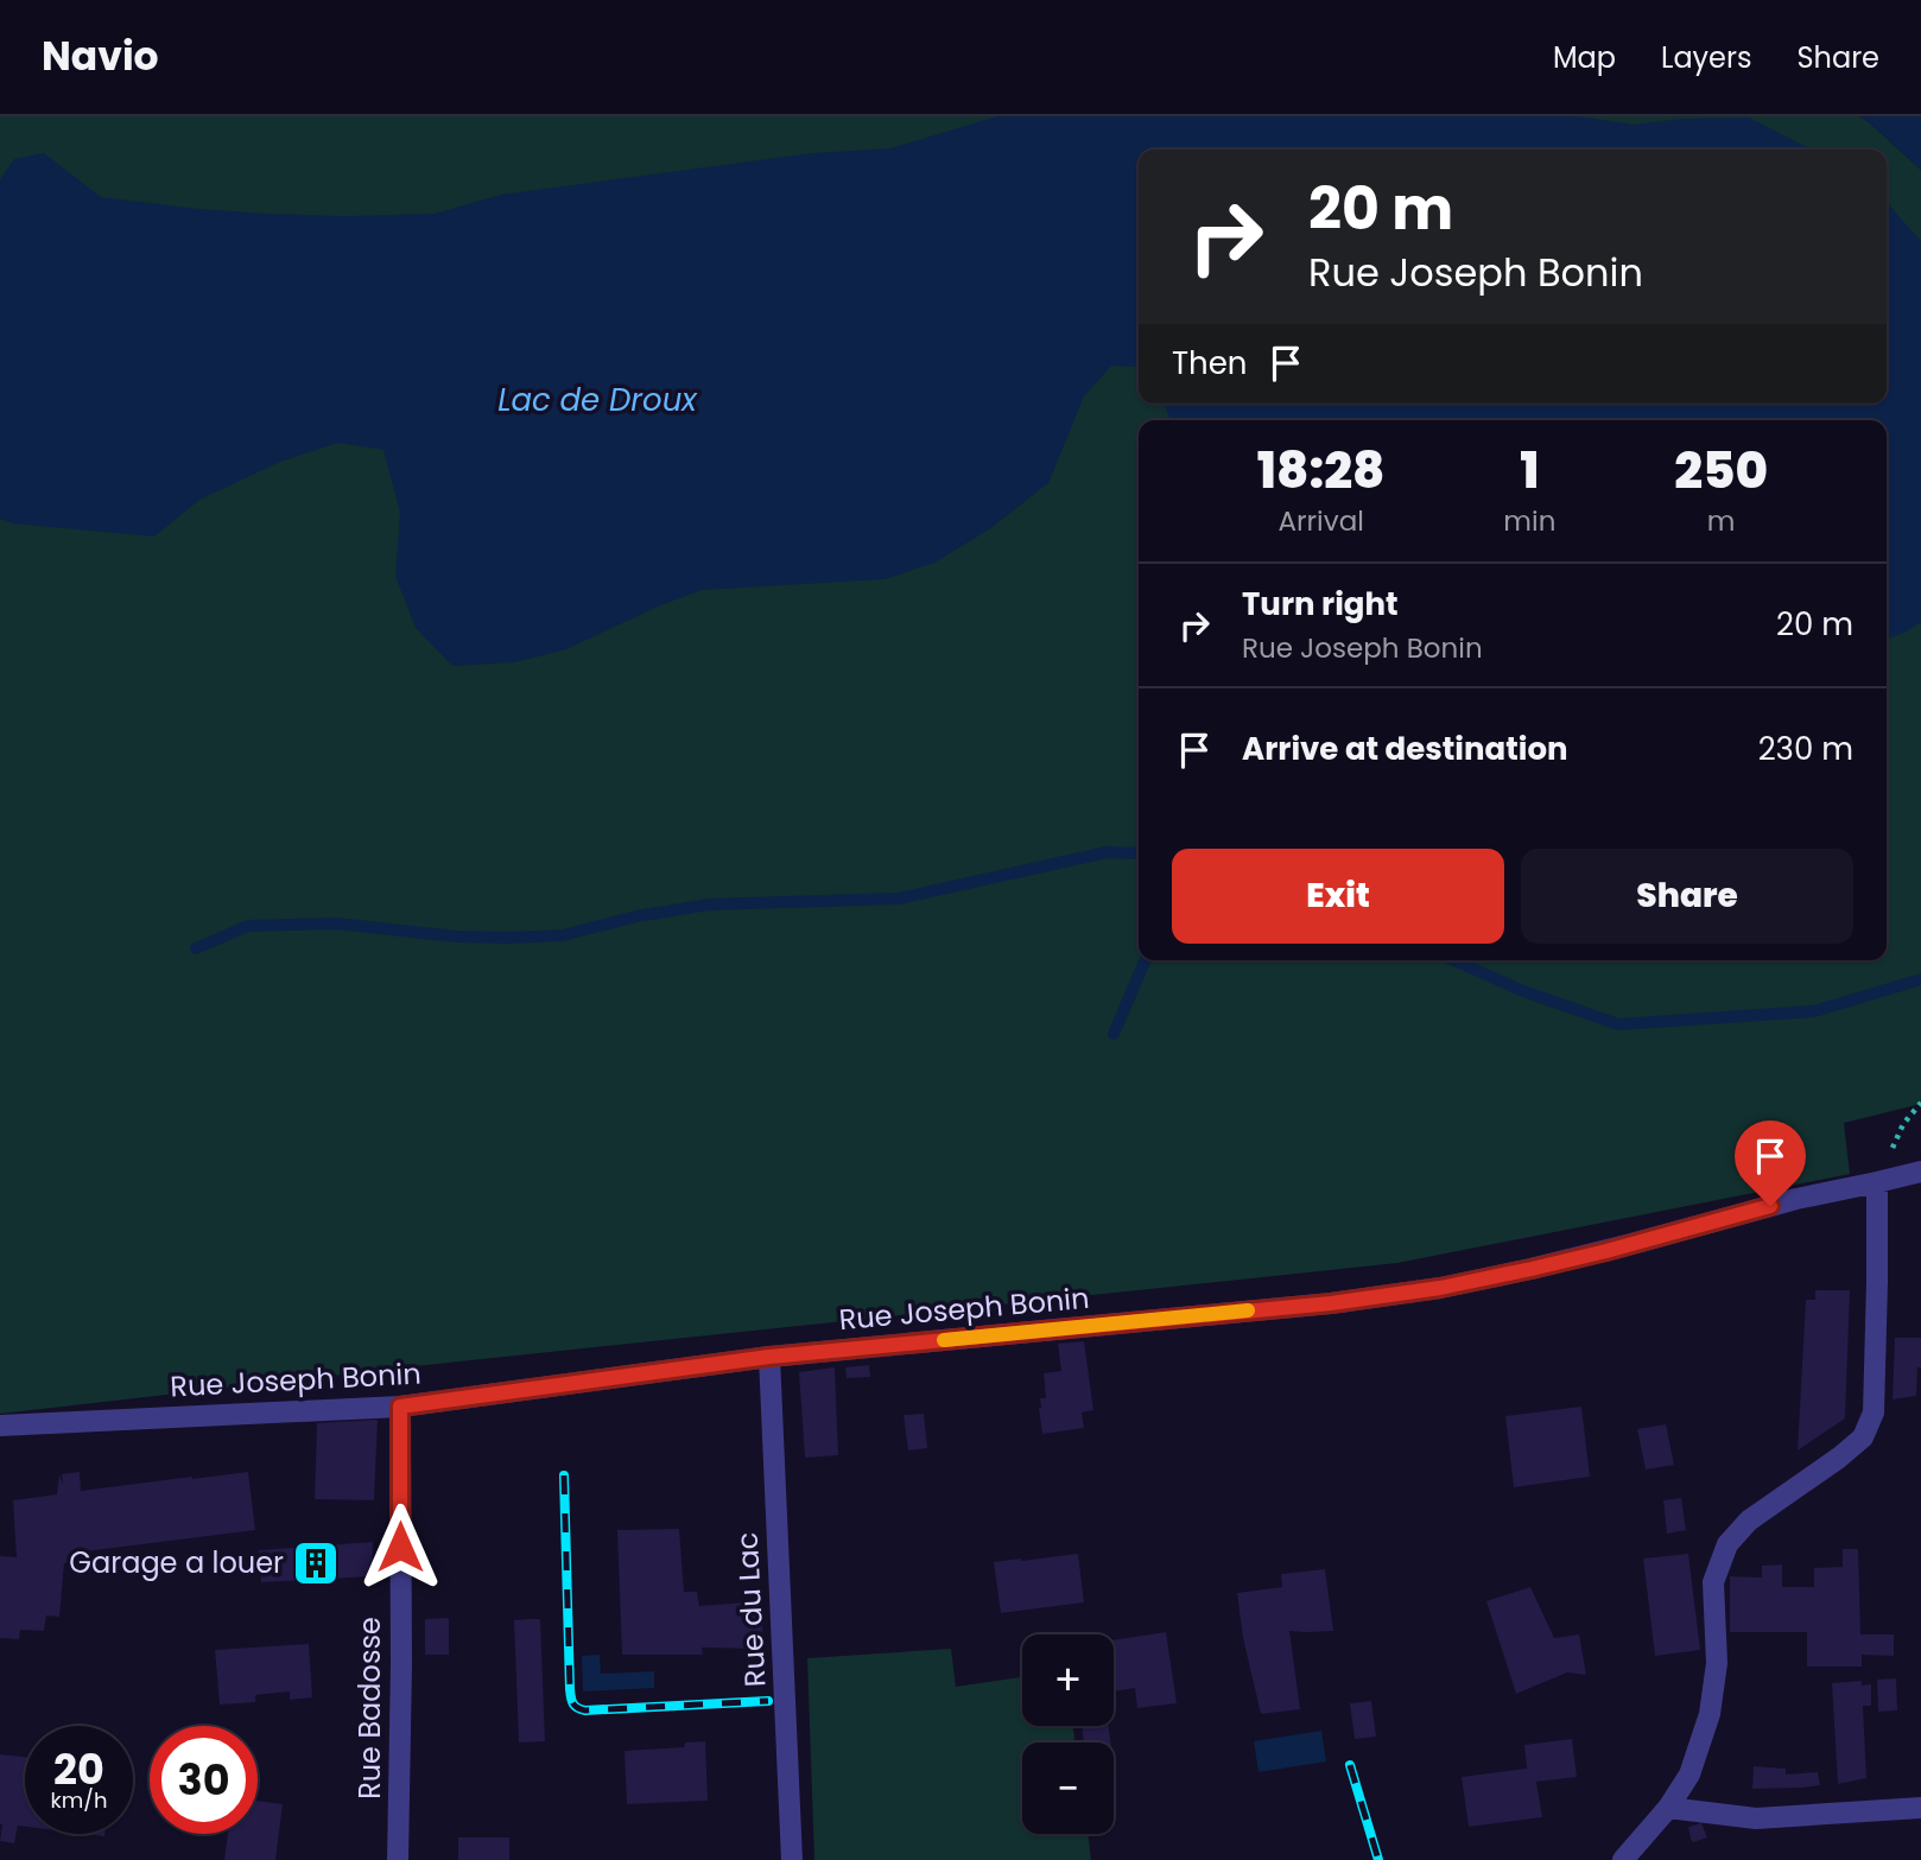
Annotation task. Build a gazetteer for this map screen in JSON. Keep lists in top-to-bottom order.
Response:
{
  "streets": {
    "street": ["Rue Joseph Bonin", "Rue du Lac", "Rue Badosse"]
  },
  "crossings": [
    ["Rue Joseph Bonin", "Rue du Lac"],
    ["Rue Joseph Bonin", "Rue Badosse"]
  ],
  "water": ["Lac de Droux"],
  "places": {
    "building": ["Garage a louer"]
  },
  "page": {
    "header": "Navio",
    "nav": ["Map", "Layers", "Share"],
    "turn": ["20 m", "Rue Joseph Bonin"],
    "then": "Then",
    "eta": [
      "18:28",
      "Arrival",
      "1",
      "min",
      "250",
      "m"
    ],
    "list": [
      {
        "name": "Turn right",
        "note": "Rue Joseph Bonin",
        "value": "20 m"
      },
      {
        "name": "Arrive at destination",
        "value": "230 m"
      }
    ],
    "buttons": ["Exit", "Share"],
    "map_buttons": ["+", "−"],
    "speed": "20 km/h",
    "limit": "30"
  }
}
